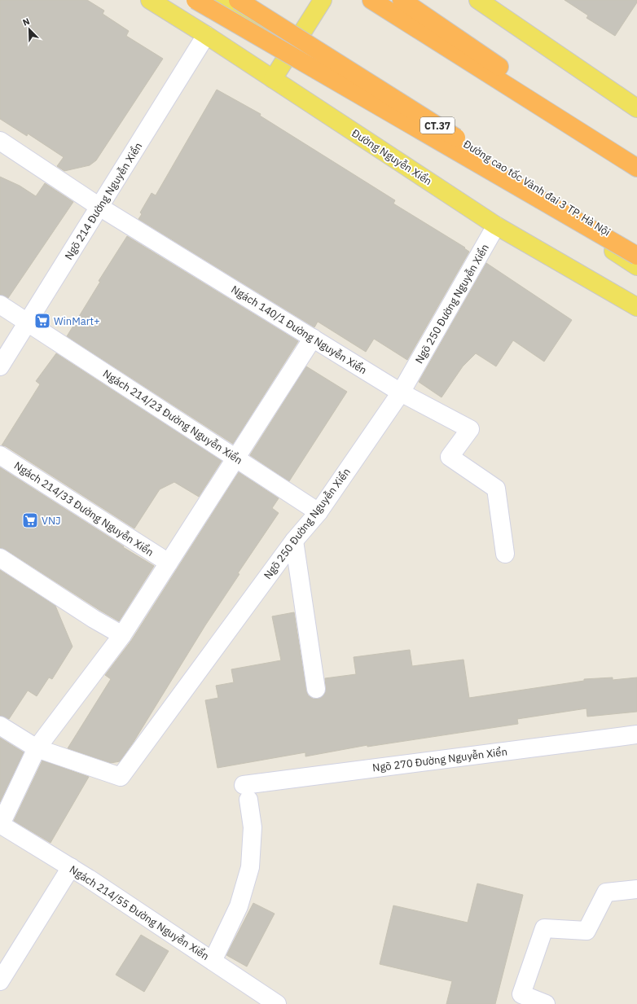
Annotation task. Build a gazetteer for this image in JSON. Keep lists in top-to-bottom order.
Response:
{
  "streets": {
    "highway": ["CT.37", "Đường cao tốc Vành đai 3 TP. Hà Nội"],
    "main road": ["Đường Nguyễn Xiển"],
    "street": [
      "Ngõ 214 Đường Nguyễn Xiển",
      "Ngõ 250 Đường Nguyễn Xiển",
      "Ngách 140/1 Đường Nguyễn Xiển",
      "Ngách 214/23 Đường Nguyễn Xiển",
      "Ngách 214/33 Đường Nguyễn Xiển",
      "Ngõ 270 Đường Nguyễn Xiển",
      "Ngách 214/55 Đường Nguyễn Xiển"
    ]
  },
  "crossings": [
    ["Đường Nguyễn Xiển", "Ngõ 214 Đường Nguyễn Xiển"],
    ["Đường Nguyễn Xiển", "Ngõ 250 Đường Nguyễn Xiển"],
    ["Ngõ 214 Đường Nguyễn Xiển", "Ngách 140/1 Đường Nguyễn Xiển"],
    ["Ngõ 214 Đường Nguyễn Xiển", "Ngách 214/23 Đường Nguyễn Xiển"],
    ["Ngõ 250 Đường Nguyễn Xiển", "Ngách 140/1 Đường Nguyễn Xiển"],
    ["Ngõ 250 Đường Nguyễn Xiển", "Ngách 214/23 Đường Nguyễn Xiển"],
    ["Ngõ 270 Đường Nguyễn Xiển", "Ngách 214/55 Đường Nguyễn Xiển"]
  ],
  "places": {
    "supermarket": ["WinMart+", "VNJ"]
  },
  "north": "top left"
}
